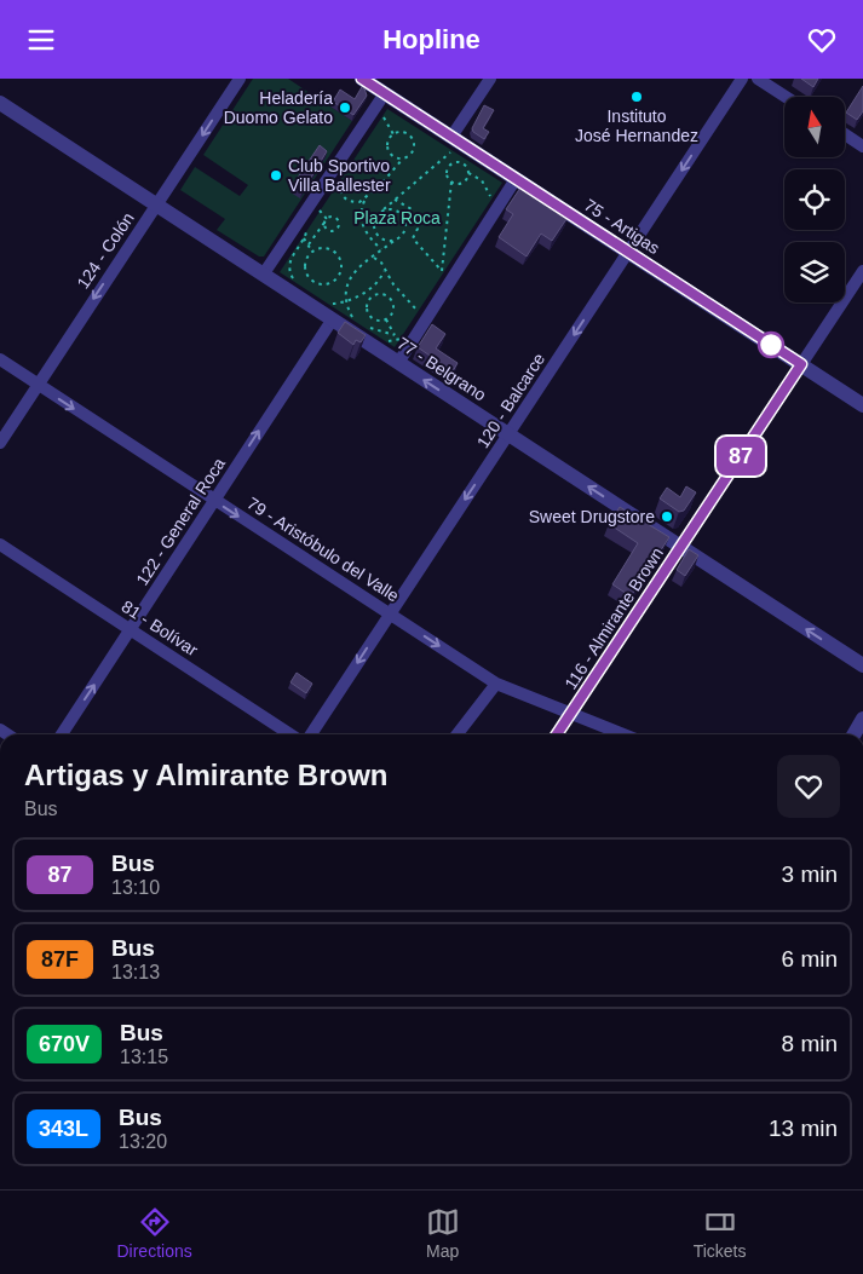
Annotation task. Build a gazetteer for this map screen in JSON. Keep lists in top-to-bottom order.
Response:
{
  "streets": {
    "street": [
      "75 - Artigas",
      "124 - Colón",
      "77 - Belgrano",
      "120 - Balcarce",
      "122 - General Roca",
      "79 - Aristóbulo del Valle",
      "116 - Almirante Brown",
      "81 - Bolívar"
    ]
  },
  "crossings": [
    ["75 - Artigas", "120 - Balcarce"],
    ["75 - Artigas", "116 - Almirante Brown"],
    ["124 - Colón", "77 - Belgrano"],
    ["124 - Colón", "79 - Aristóbulo del Valle"],
    ["77 - Belgrano", "120 - Balcarce"],
    ["77 - Belgrano", "122 - General Roca"],
    ["77 - Belgrano", "116 - Almirante Brown"],
    ["120 - Balcarce", "79 - Aristóbulo del Valle"],
    ["122 - General Roca", "79 - Aristóbulo del Valle"],
    ["122 - General Roca", "81 - Bolívar"],
    ["79 - Aristóbulo del Valle", "116 - Almirante Brown"]
  ],
  "one_way": [
    "124 - Colón",
    "77 - Belgrano",
    "120 - Balcarce",
    "122 - General Roca",
    "79 - Aristóbulo del Valle"
  ],
  "parks": ["Plaza Roca"],
  "places": [
    "Instituto José Hernandez",
    "Heladería Duomo Gelato",
    "Club Sportivo Villa Ballester",
    "Sweet Drugstore"
  ],
  "lines": ["bus line 87"],
  "north": "top",
  "page": {
    "header": "Hopline",
    "on_map": "87",
    "heading": ["Artigas y Almirante Brown", "Bus"],
    "list": [
      {
        "mark": "87",
        "name": "Bus",
        "note": "13:10",
        "value": "3 min"
      },
      {
        "mark": "87F",
        "name": "Bus",
        "note": "13:13",
        "value": "6 min"
      },
      {
        "mark": "670V",
        "name": "Bus",
        "note": "13:15",
        "value": "8 min"
      },
      {
        "mark": "343L",
        "name": "Bus",
        "note": "13:20",
        "value": "13 min"
      }
    ],
    "tabs": ["Directions", "Map", "Tickets"]
  }
}
